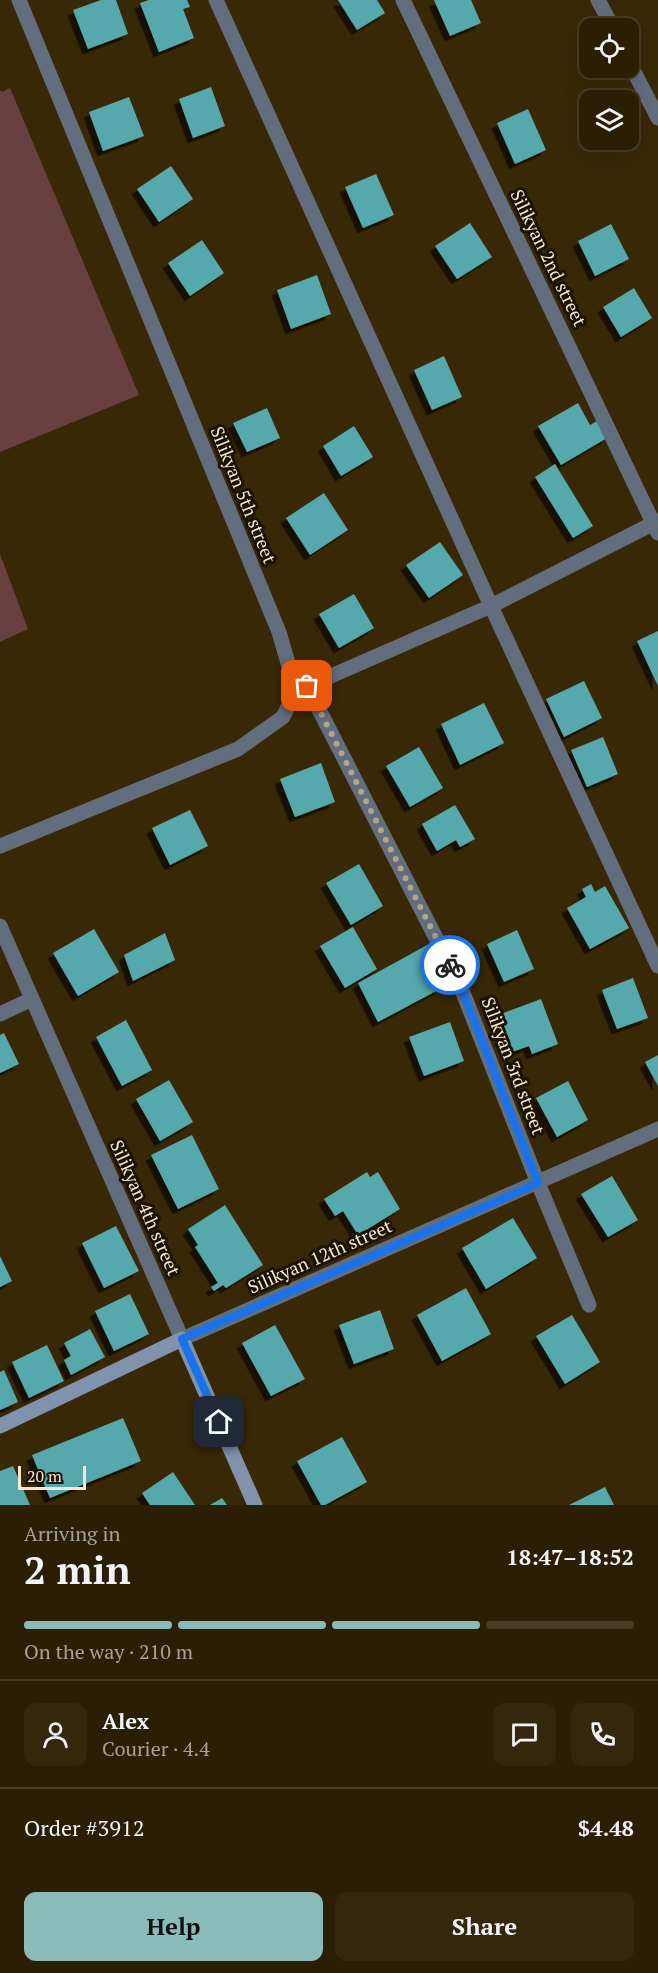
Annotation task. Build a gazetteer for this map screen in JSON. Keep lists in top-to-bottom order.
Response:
{
  "streets": {
    "main road": ["Silikyan 4th street", "Silikyan 12th street"],
    "street": ["Silikyan 2nd street", "Silikyan 5th street", "Silikyan 3rd street"]
  },
  "crossings": [
    ["Silikyan 5th street", "Silikyan 3rd street"],
    ["Silikyan 3rd street", "Silikyan 12th street"],
    ["Silikyan 4th street", "Silikyan 12th street"]
  ],
  "scale_bar": "20 m",
  "page": {
    "scale": "20 m",
    "heading": ["2 min", "Arriving in", "18:47–18:52"],
    "panel": [
      "Alex",
      "Courier · 4.4",
      "Order #3912",
      "$4.48"
    ],
    "bar": "On the way · 210 m",
    "buttons": ["Help", "Share"]
  }
}
